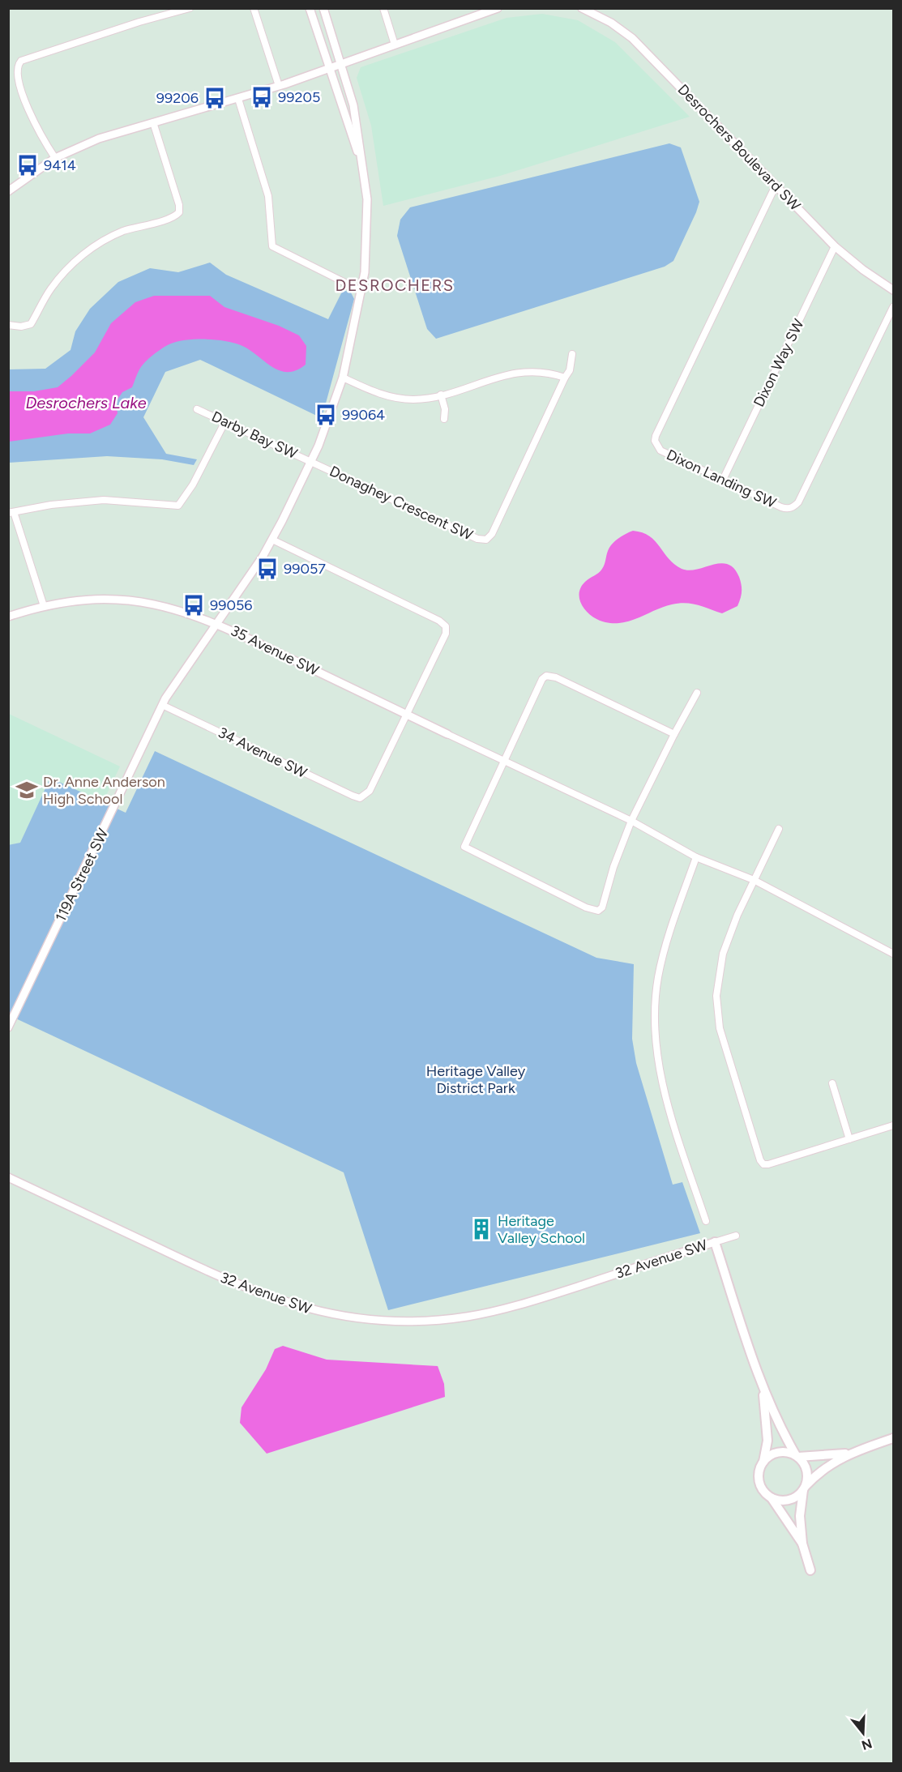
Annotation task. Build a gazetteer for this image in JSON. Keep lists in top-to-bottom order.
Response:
{
  "streets": {
    "street": [
      "Desrochers Boulevard SW",
      "Dixon Way SW",
      "Darby Bay SW",
      "Dixon Landing SW",
      "Donaghey Crescent SW",
      "35 Avenue SW",
      "34 Avenue SW",
      "119A Street SW",
      "32 Avenue SW"
    ]
  },
  "crossings": [
    ["Desrochers Boulevard SW", "Dixon Way SW"],
    ["Desrochers Boulevard SW", "Dixon Landing SW"],
    ["Dixon Way SW", "Dixon Landing SW"],
    ["Darby Bay SW", "Donaghey Crescent SW"],
    ["Darby Bay SW", "119A Street SW"],
    ["Donaghey Crescent SW", "119A Street SW"],
    ["35 Avenue SW", "34 Avenue SW"],
    ["35 Avenue SW", "119A Street SW"],
    ["34 Avenue SW", "119A Street SW"]
  ],
  "districts": ["DESROCHERS"],
  "water": ["Desrochers Lake"],
  "parks": ["Heritage Valley District Park"],
  "places": {
    "bus stop": [
      "99205",
      "99206",
      "9414",
      "99064",
      "99057",
      "99056"
    ],
    "school or university": ["Dr. Anne Anderson High School"],
    "building": ["Heritage Valley School"]
  },
  "north": "bottom"
}
